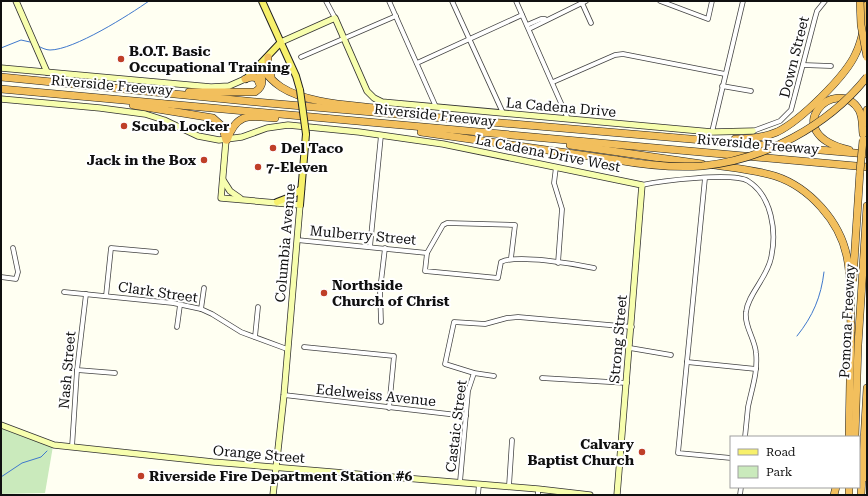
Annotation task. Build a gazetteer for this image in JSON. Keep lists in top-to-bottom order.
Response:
{
  "streets": {
    "highway": ["Riverside Freeway", "Pomona Freeway"],
    "main road": ["Columbia Avenue"],
    "street": [
      "Down Street",
      "La Cadena Drive",
      "La Cadena Drive West",
      "Mulberry Street",
      "Clark Street",
      "Strong Street",
      "Nash Street",
      "Edelweiss Avenue",
      "Castaic Street",
      "Orange Street"
    ]
  },
  "crossings": [
    ["Down Street", "La Cadena Drive"],
    ["La Cadena Drive West", "Strong Street"],
    ["Mulberry Street", "Columbia Avenue"],
    ["Columbia Avenue", "Clark Street"],
    ["Columbia Avenue", "Edelweiss Avenue"],
    ["Columbia Avenue", "Orange Street"],
    ["Clark Street", "Nash Street"],
    ["Nash Street", "Orange Street"],
    ["Edelweiss Avenue", "Castaic Street"],
    ["Castaic Street", "Orange Street"]
  ],
  "places": [
    "B.O.T. Basic Occupational Training",
    "Scuba Locker",
    "Del Taco",
    "Jack in the Box",
    "7-Eleven",
    "Northside Church of Christ",
    "Calvary Baptist Church",
    "Riverside Fire Department Station #6"
  ],
  "legend": ["Road", "Park"]
}
